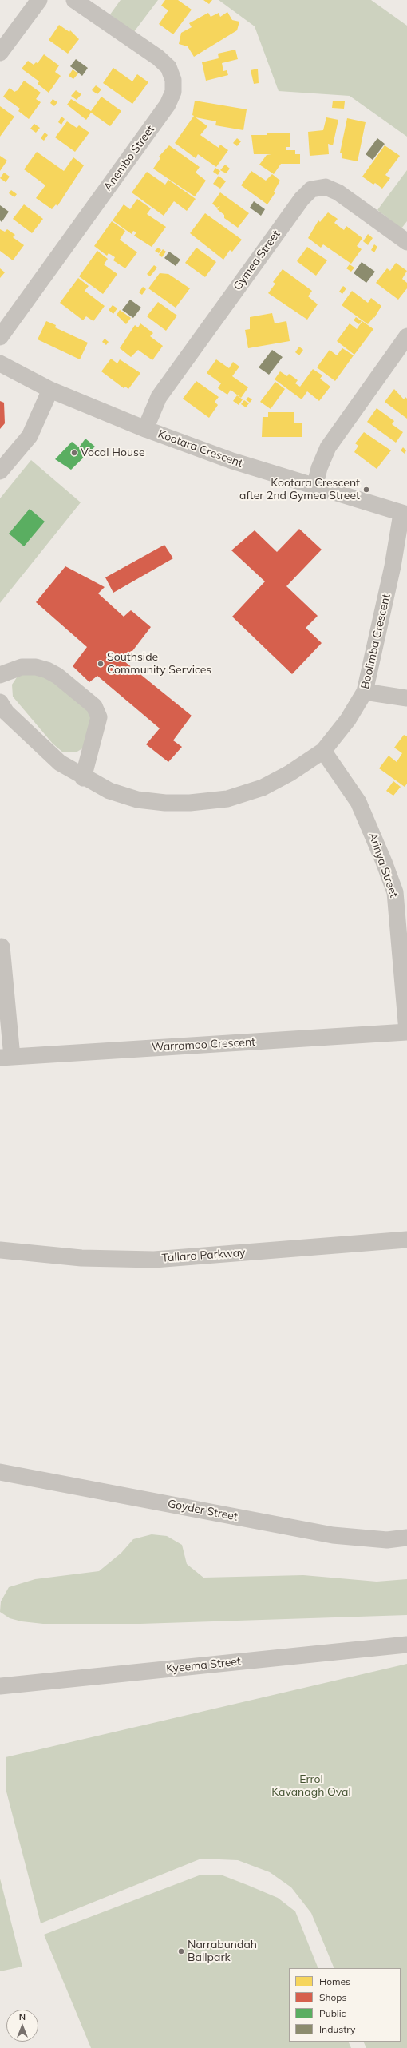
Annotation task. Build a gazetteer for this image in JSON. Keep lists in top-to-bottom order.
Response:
{
  "streets": {
    "street": [
      "Anembo Street",
      "Gymea Street",
      "Kootara Crescent",
      "Boolimba Crescent",
      "Arinya Street",
      "Warramoo Crescent",
      "Tallara Parkway",
      "Goyder Street",
      "Kyeema Street"
    ]
  },
  "crossings": [
    ["Gymea Street", "Kootara Crescent"],
    ["Kootara Crescent", "Boolimba Crescent"],
    ["Boolimba Crescent", "Arinya Street"],
    ["Arinya Street", "Warramoo Crescent"]
  ],
  "parks": ["Errol Kavanagh Oval"],
  "places": [
    "Vocal House",
    "Kootara Crescent after 2nd Gymea Street",
    "Southside Community Services",
    "Narrabundah Ballpark"
  ],
  "legend": [
    "Homes",
    "Shops",
    "Public",
    "Industry"
  ],
  "north": "top"
}
